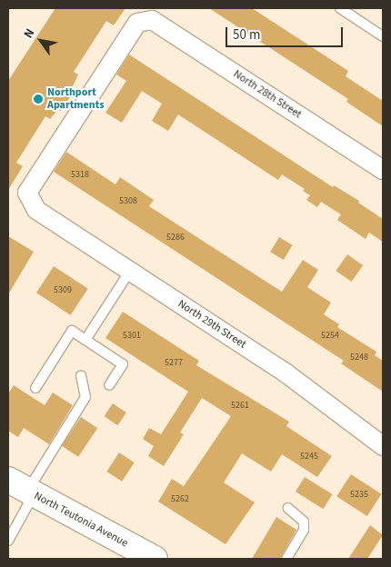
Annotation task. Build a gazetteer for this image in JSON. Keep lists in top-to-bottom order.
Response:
{
  "streets": {
    "main road": ["North Teutonia Avenue"],
    "street": ["North 28th Street", "North 29th Street"]
  },
  "crossings": [
    ["North 28th Street", "North 29th Street"]
  ],
  "places": ["Northport Apartments"],
  "house_numbers": [
    "5318",
    "5308",
    "5286",
    "5309",
    "5301",
    "5254",
    "5248",
    "5277",
    "5261",
    "5245",
    "5235",
    "5262"
  ],
  "scale_bar": "50 m",
  "north": "top left"
}
